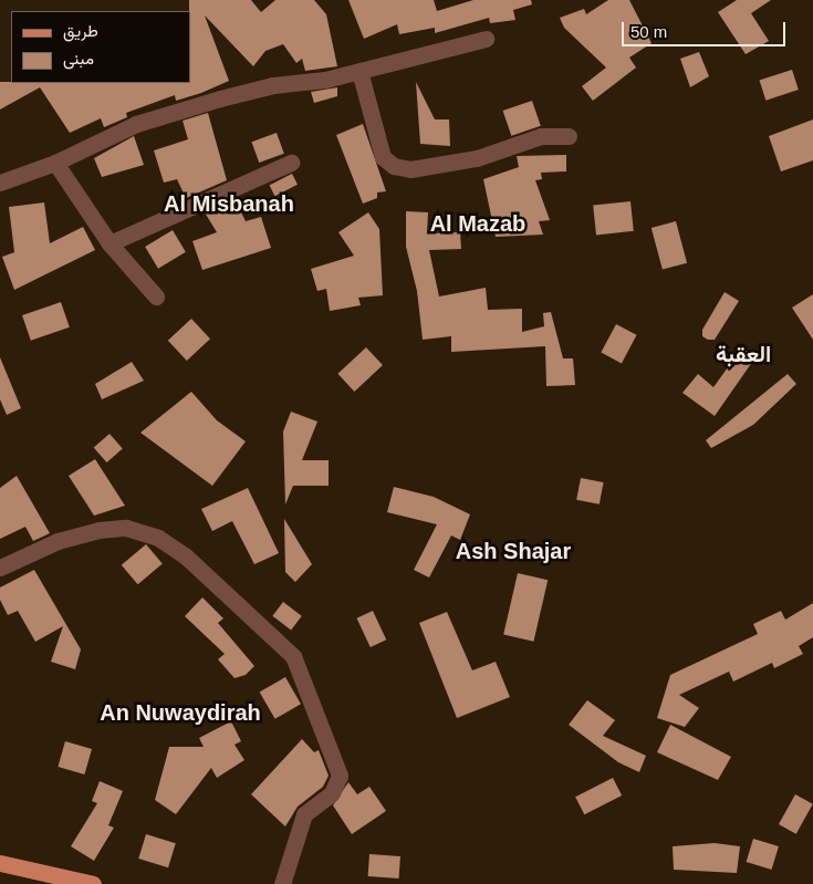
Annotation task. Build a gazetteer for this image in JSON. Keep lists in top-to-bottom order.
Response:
{
  "districts": [
    "Al Misbanah",
    "Al Mazab",
    "العقبة",
    "Ash Shajar",
    "An Nuwaydirah"
  ],
  "legend": ["طريق", "مبنى"],
  "scale_bar": "50 m"
}
